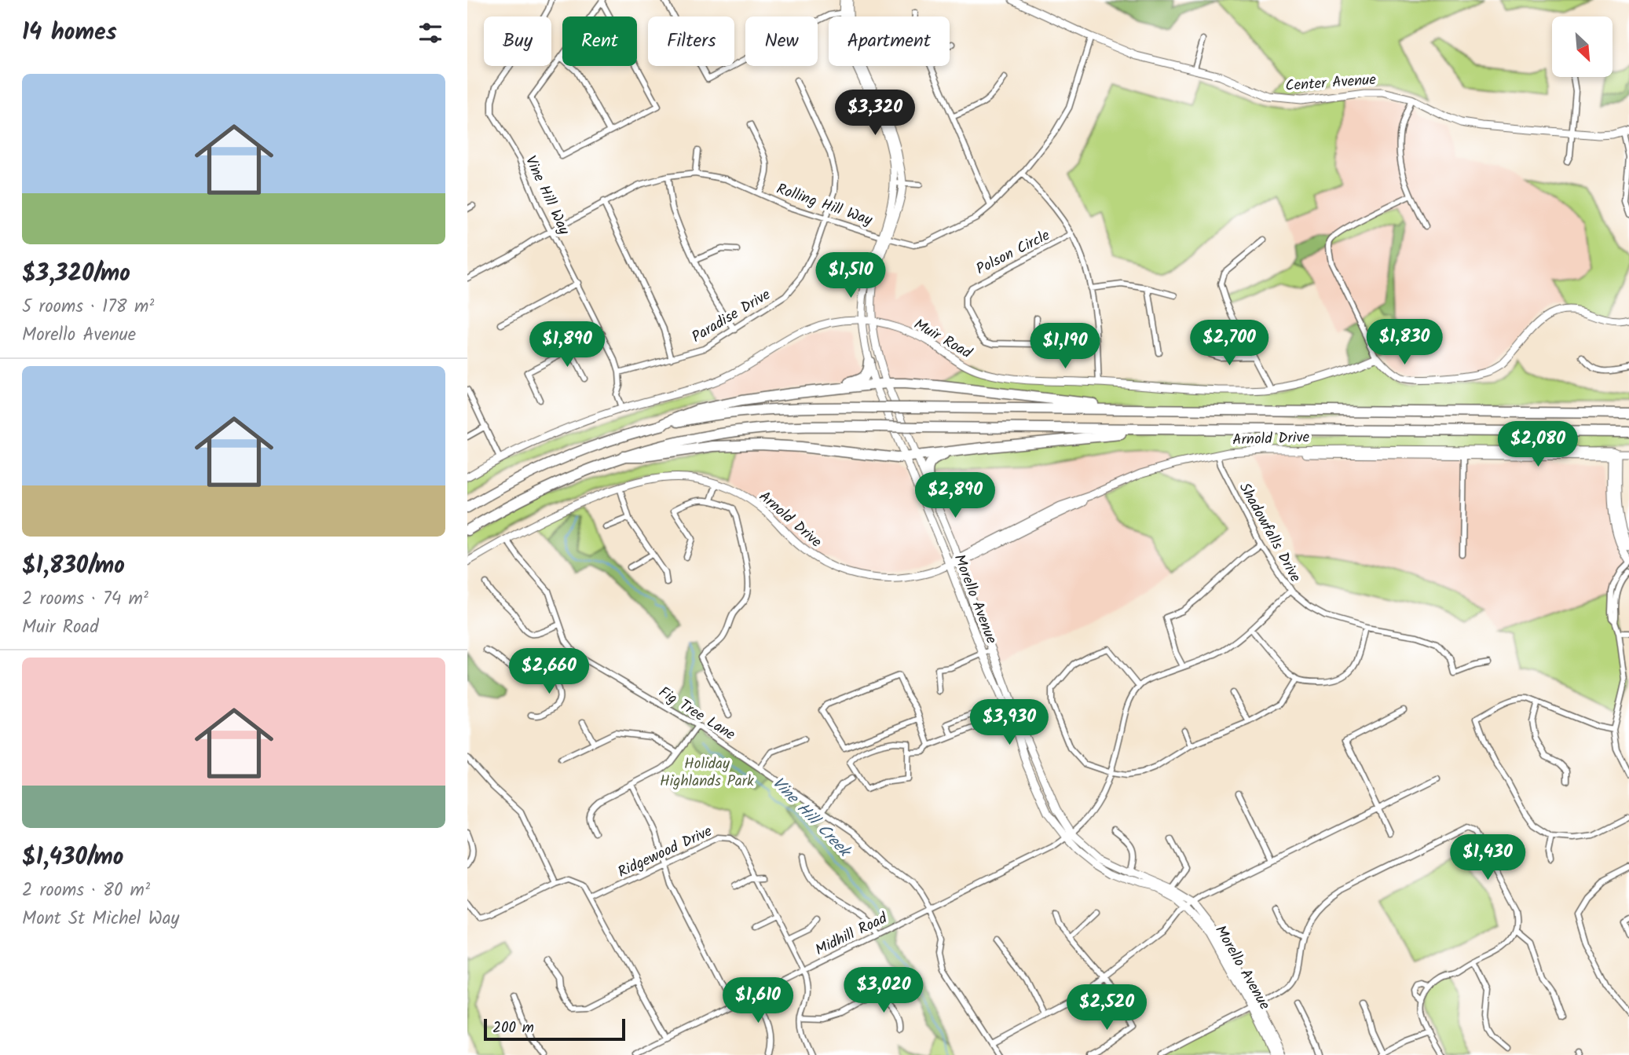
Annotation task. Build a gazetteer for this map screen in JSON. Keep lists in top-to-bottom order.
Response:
{
  "streets": {
    "street": [
      "Center Avenue",
      "Vine Hill Way",
      "Rolling Hill Way",
      "Polson Circle",
      "Paradise Drive",
      "Muir Road",
      "Arnold Drive",
      "Shadowfalls Drive",
      "Morello Avenue",
      "Fig Tree Lane",
      "Ridgewood Drive",
      "Midhill Road"
    ]
  },
  "crossings": [
    ["Center Avenue", "Rolling Hill Way"],
    ["Vine Hill Way", "Rolling Hill Way"],
    ["Vine Hill Way", "Paradise Drive"],
    ["Vine Hill Way", "Muir Road"],
    ["Rolling Hill Way", "Paradise Drive"],
    ["Rolling Hill Way", "Morello Avenue"],
    ["Muir Road", "Morello Avenue"],
    ["Arnold Drive", "Shadowfalls Drive"],
    ["Arnold Drive", "Morello Avenue"],
    ["Arnold Drive", "Fig Tree Lane"],
    ["Morello Avenue", "Midhill Road"],
    ["Fig Tree Lane", "Midhill Road"],
    ["Ridgewood Drive", "Midhill Road"]
  ],
  "water": ["Vine Hill Creek"],
  "parks": ["Holiday Highlands Park"],
  "scale_bar": "200 m",
  "north": "bottom right",
  "page": {
    "heading": "14 homes",
    "chip": [
      "Buy",
      "Rent",
      "Filters",
      "New",
      "Apartment"
    ],
    "list": [
      {
        "name": "$3,320/mo",
        "note": "5 rooms · 178 m² · Morello Avenue"
      },
      {
        "name": "$1,830/mo",
        "note": "2 rooms · 74 m² · Muir Road"
      },
      {
        "name": "$1,430/mo",
        "note": "2 rooms · 80 m² · Mont St Michel Way"
      }
    ],
    "price": [
      "$3,320",
      "$1,510",
      "$1,830",
      "$2,700",
      "$1,890",
      "$1,190",
      "$2,080",
      "$2,890",
      "$2,660",
      "$3,930",
      "$1,430",
      "$3,020",
      "$1,610",
      "$2,520"
    ],
    "scale": "200 m"
  }
}
